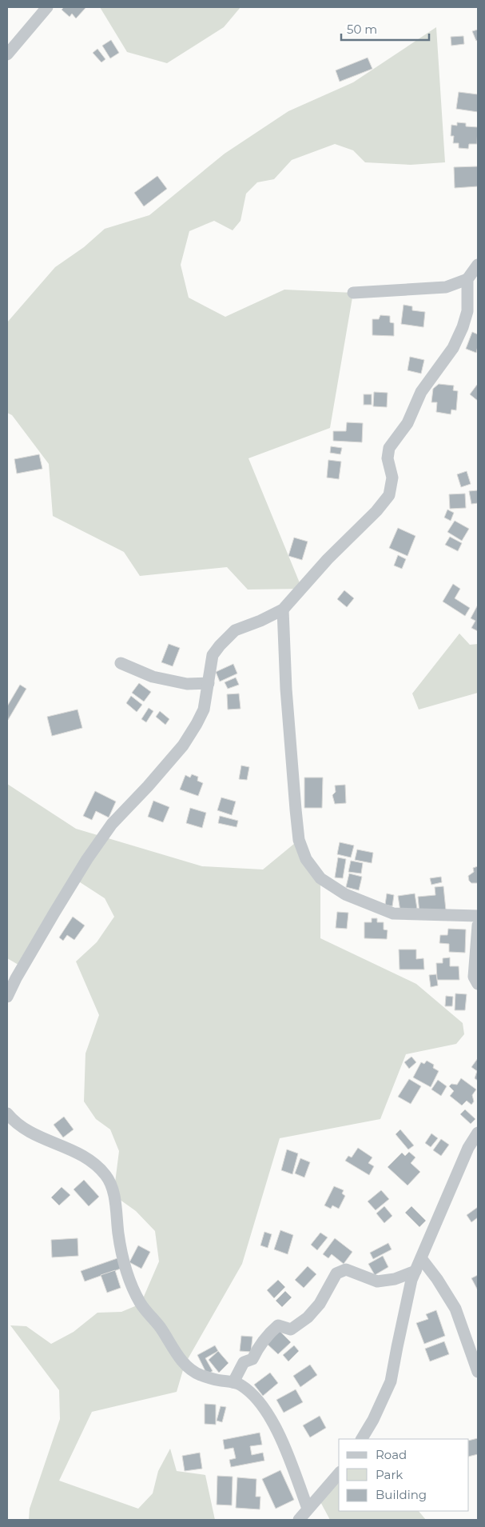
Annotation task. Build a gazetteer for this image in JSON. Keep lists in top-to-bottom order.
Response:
{
  "legend": ["Road", "Park", "Building"],
  "scale_bar": "50 m"
}
